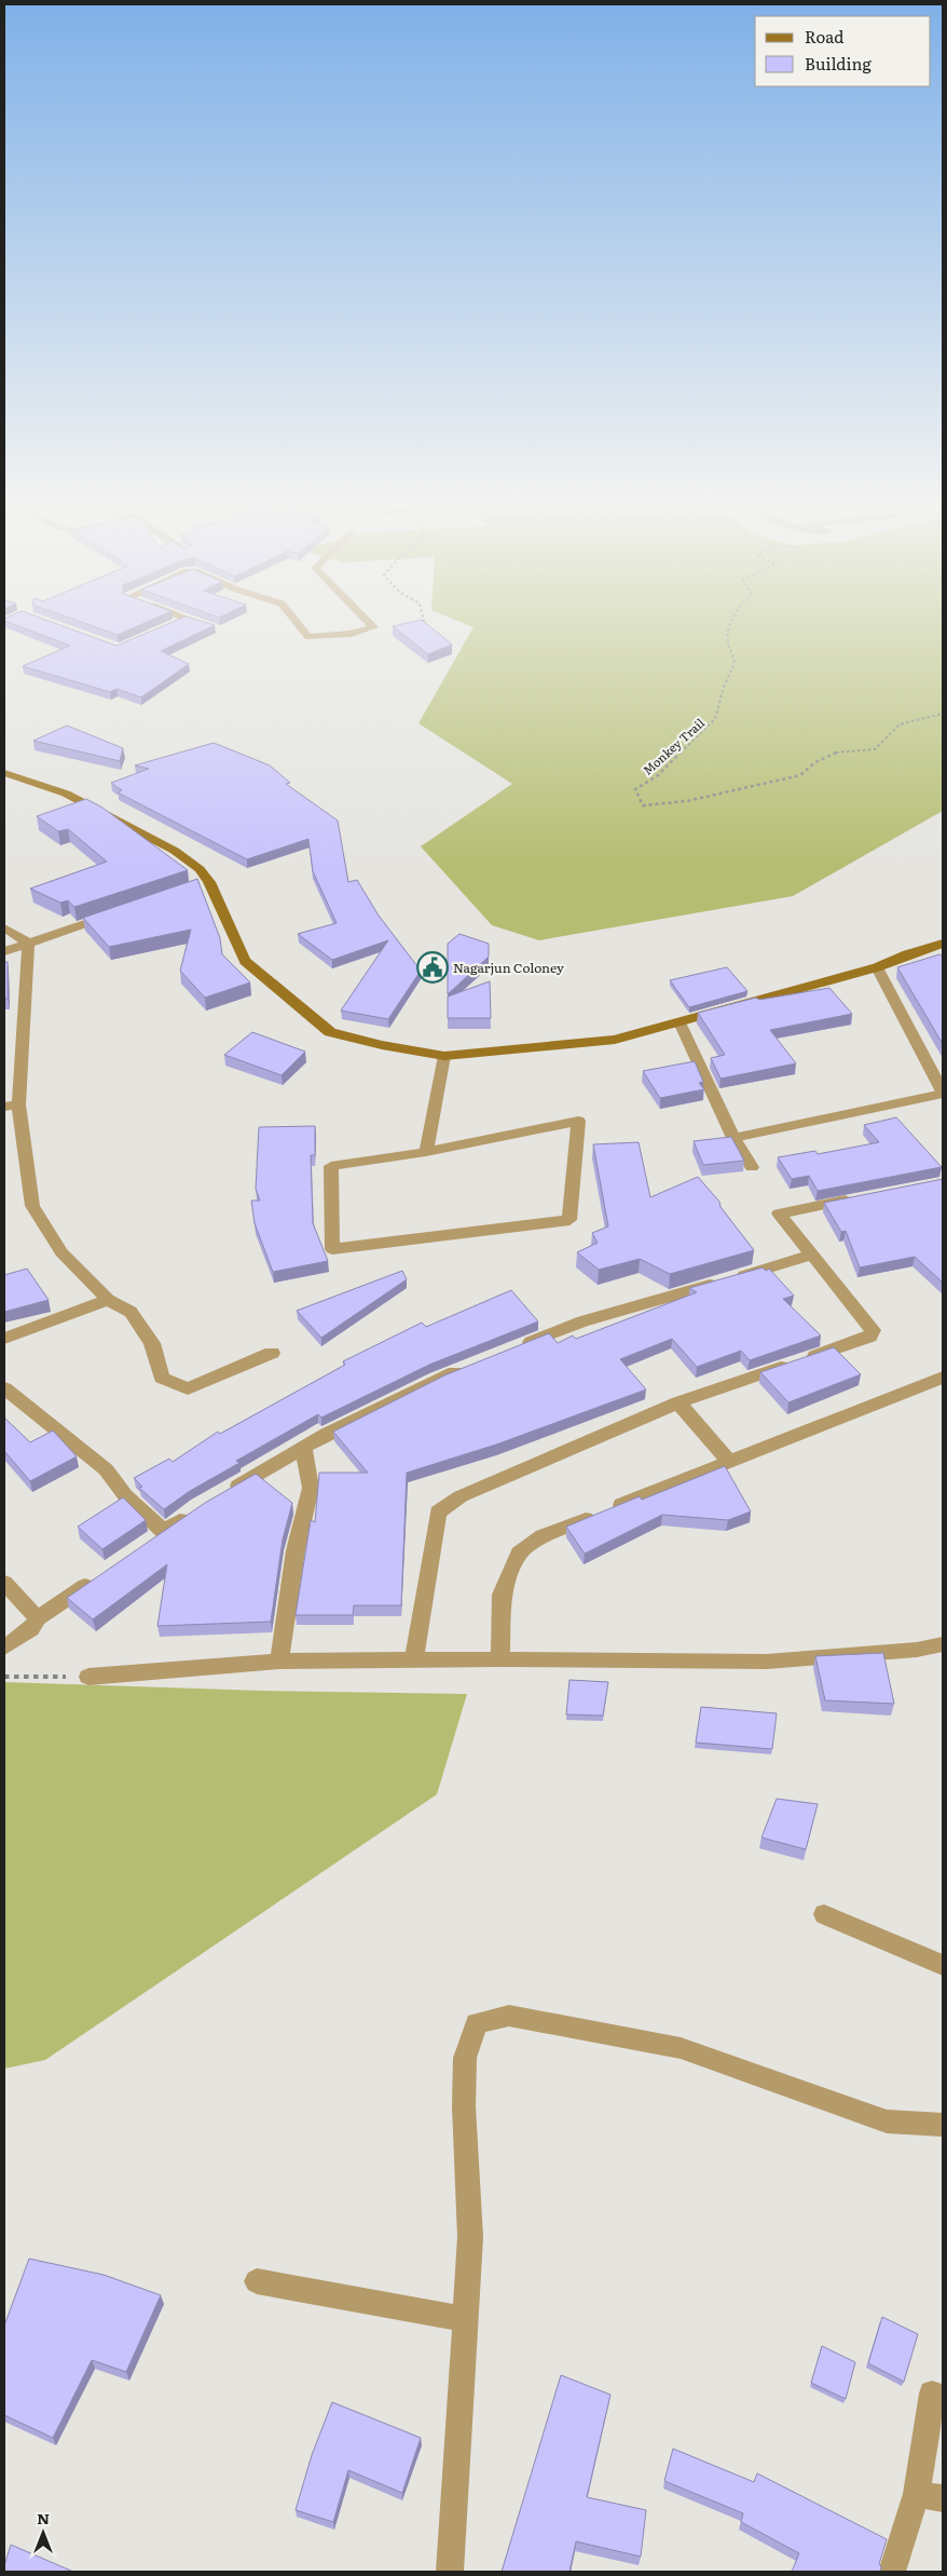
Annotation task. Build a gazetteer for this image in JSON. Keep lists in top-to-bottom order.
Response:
{
  "streets": {
    "path": ["Monkey Trail"]
  },
  "places": {
    "public building": ["Nagarjun Coloney"]
  },
  "legend": ["Road", "Building"],
  "north": "top"
}
